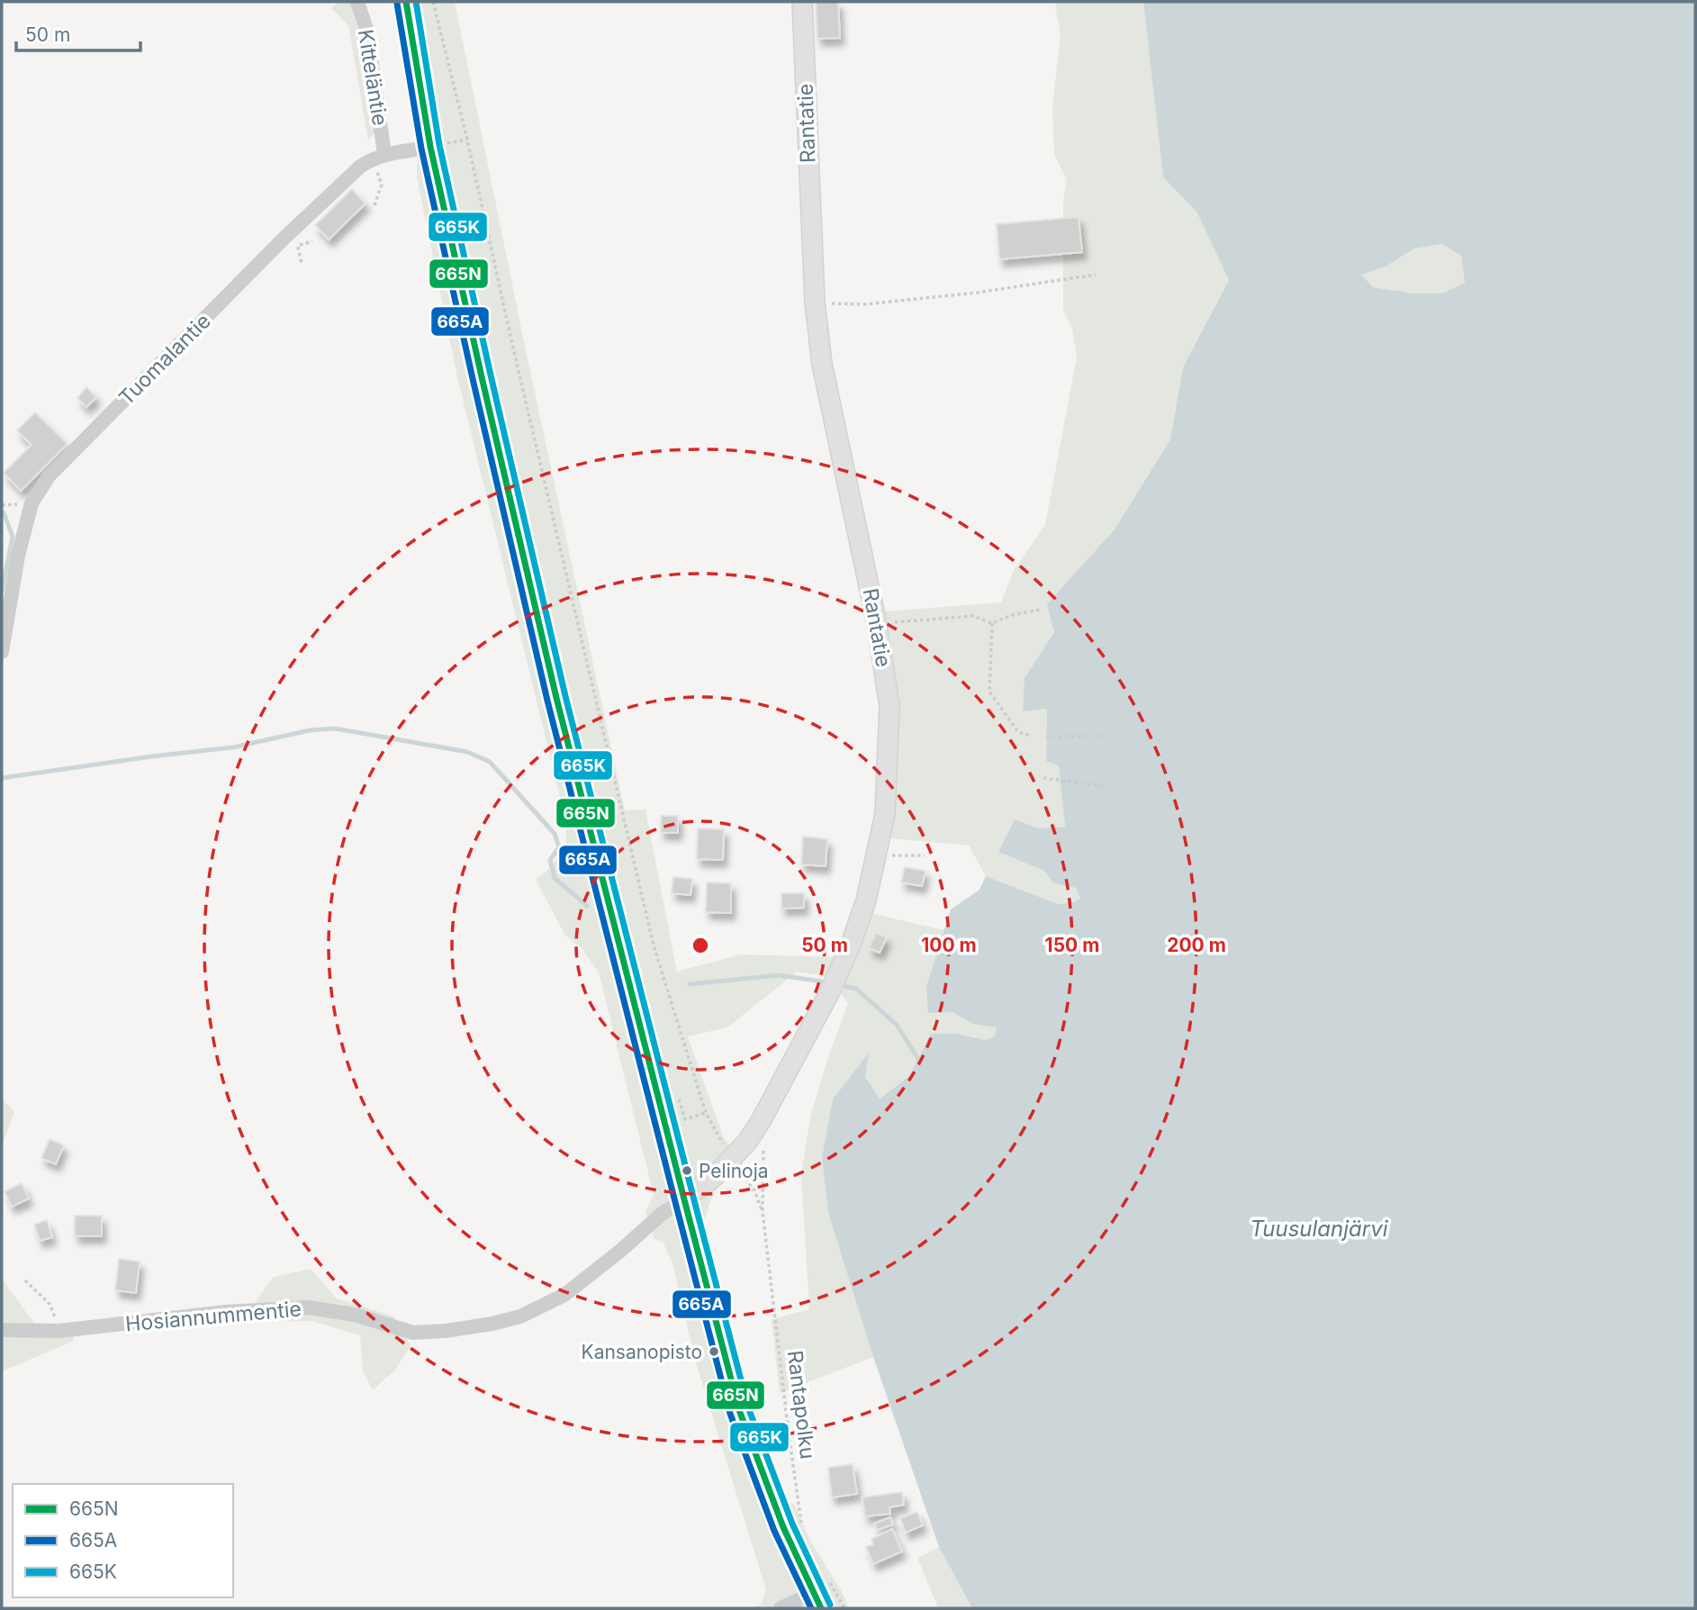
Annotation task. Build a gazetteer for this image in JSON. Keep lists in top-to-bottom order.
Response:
{
  "streets": {
    "main road": ["Rantatie"],
    "street": ["Kitteläntie", "Tuomalantie", "Hosiannummentie"],
    "path": ["Rantapolku"]
  },
  "crossings": [
    ["Kitteläntie", "Tuomalantie"],
    ["Rantatie", "Hosiannummentie"],
    ["Rantatie", "Rantapolku"]
  ],
  "water": ["Tuusulanjärvi"],
  "places": ["Pelinoja", "Kansanopisto"],
  "lines": ["transit line 665N", "transit line 665K", "transit line 665A"],
  "legend": ["665N", "665A", "665K"],
  "scale_bar": "50 m",
  "rings": [
    "50 m",
    "100 m",
    "150 m",
    "200 m"
  ]
}
